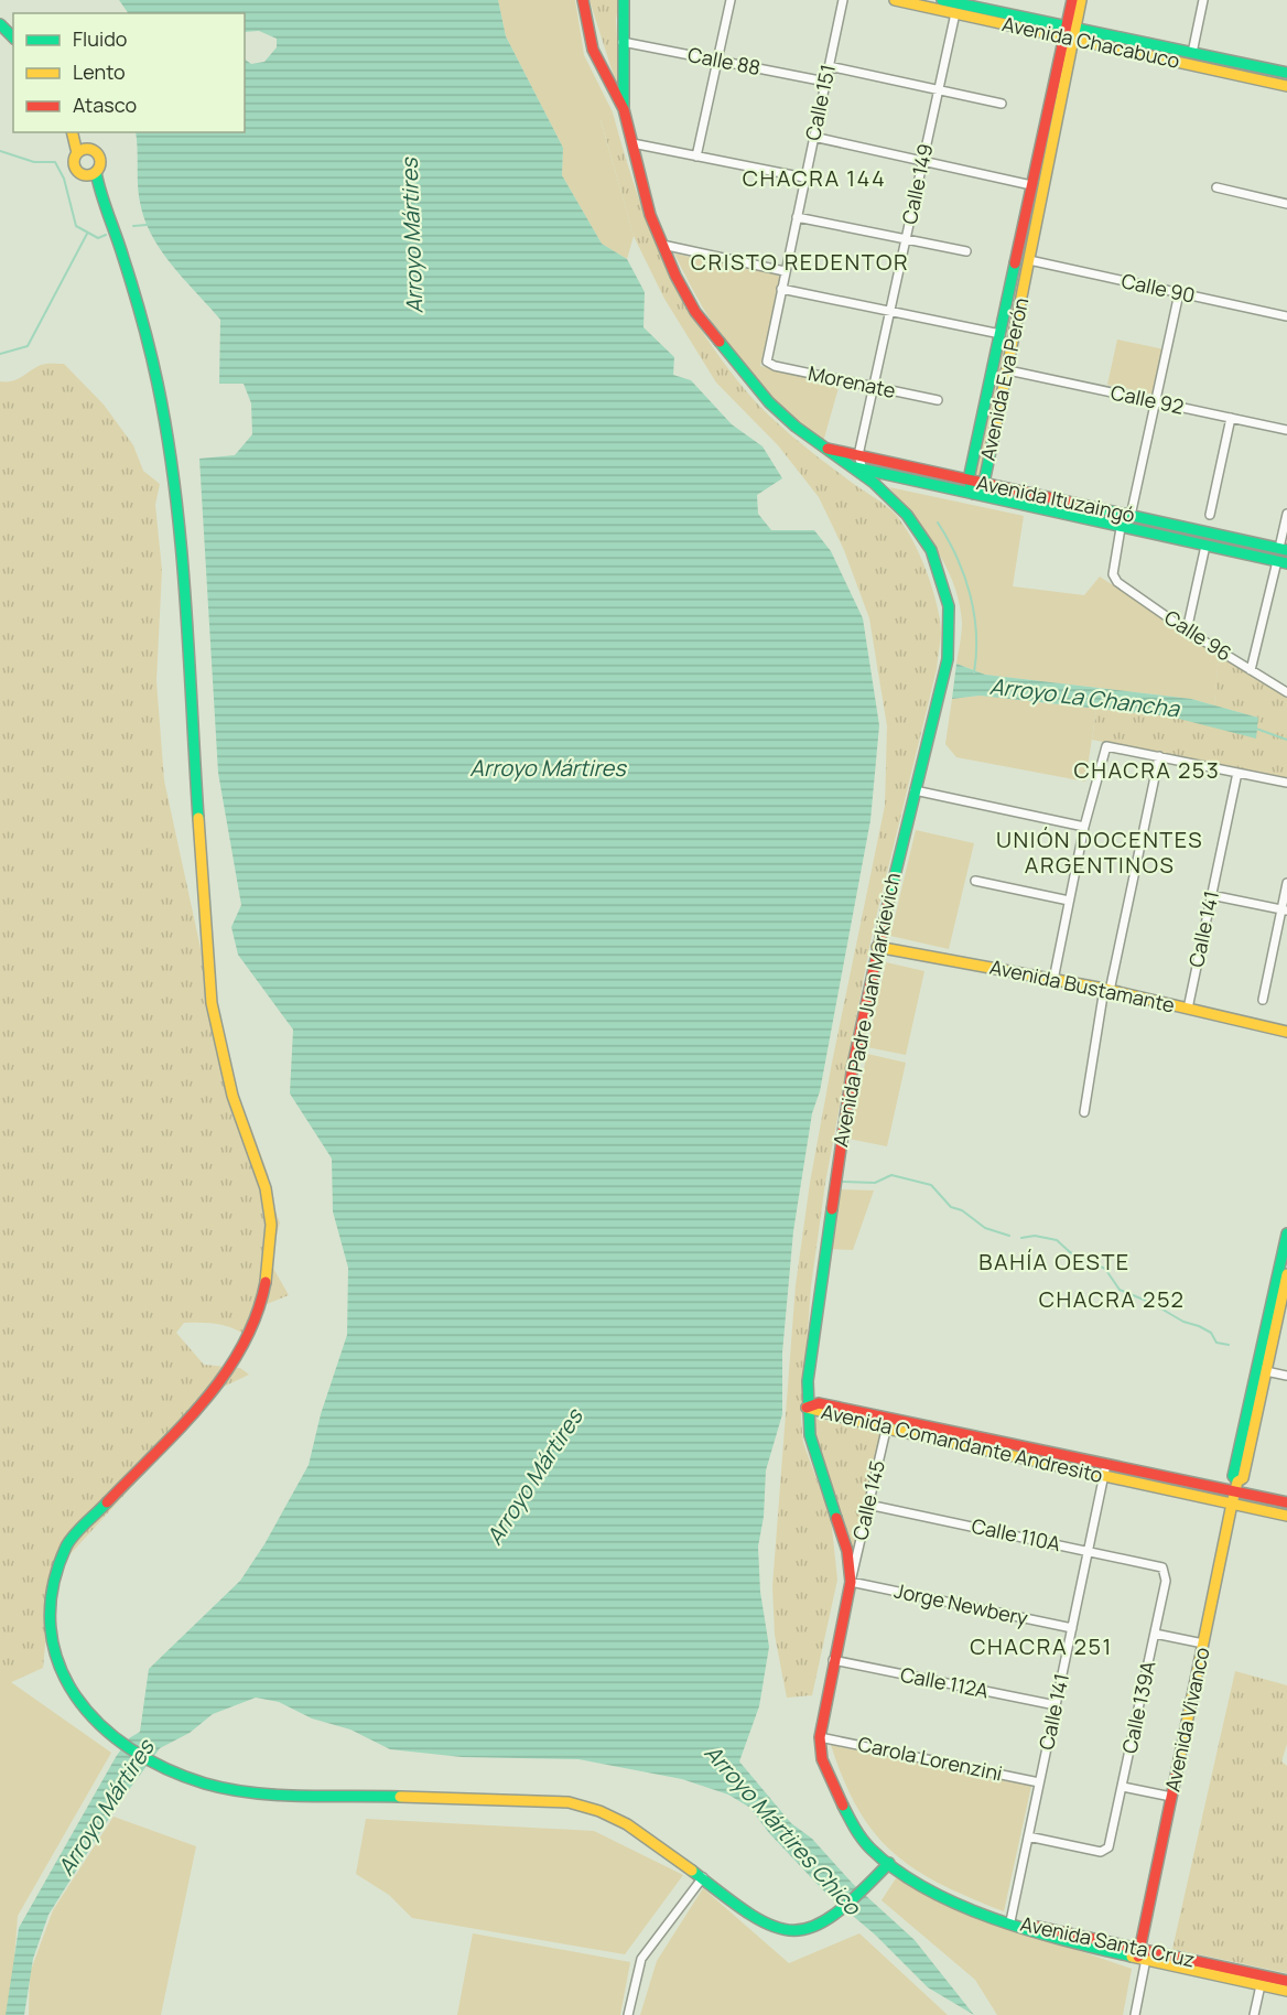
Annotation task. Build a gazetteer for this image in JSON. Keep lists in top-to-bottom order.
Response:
{
  "streets": {
    "main road": [
      "Avenida Chacabuco",
      "Avenida Eva Perón",
      "Avenida Ituzaingó",
      "Avenida Bustamante",
      "Avenida Padre Juan Markievich",
      "Avenida Comandante Andresito",
      "Avenida Vivanco",
      "Avenida Santa Cruz"
    ],
    "street": [
      "Calle 88",
      "Calle 151",
      "Calle 149",
      "Calle 90",
      "Morenate",
      "Calle 92",
      "Calle 96",
      "Calle 141",
      "Calle 145",
      "Calle 110A",
      "Jorge Newbery",
      "Calle 112A",
      "Calle 139A",
      "Carola Lorenzini"
    ]
  },
  "crossings": [
    ["Avenida Chacabuco", "Calle 149"],
    ["Avenida Chacabuco", "Avenida Eva Perón"],
    ["Calle 88", "Calle 151"],
    ["Calle 88", "Avenida Padre Juan Markievich"],
    ["Calle 151", "Morenate"],
    ["Calle 149", "Morenate"],
    ["Calle 149", "Avenida Ituzaingó"],
    ["Calle 90", "Avenida Eva Perón"],
    ["Avenida Eva Perón", "Calle 92"],
    ["Avenida Eva Perón", "Avenida Ituzaingó"],
    ["Avenida Ituzaingó", "Calle 96"],
    ["Avenida Ituzaingó", "Avenida Padre Juan Markievich"],
    ["Calle 141", "Avenida Bustamante"],
    ["Calle 141", "Avenida Padre Juan Markievich"],
    ["Calle 141", "Avenida Comandante Andresito"],
    ["Calle 141", "Calle 110A"],
    ["Calle 141", "Jorge Newbery"],
    ["Calle 141", "Calle 112A"],
    ["Calle 141", "Calle 139A"],
    ["Calle 141", "Carola Lorenzini"],
    ["Calle 141", "Avenida Santa Cruz"],
    ["Avenida Bustamante", "Avenida Padre Juan Markievich"],
    ["Avenida Padre Juan Markievich", "Avenida Comandante Andresito"],
    ["Avenida Padre Juan Markievich", "Calle 145"],
    ["Avenida Padre Juan Markievich", "Jorge Newbery"],
    ["Avenida Padre Juan Markievich", "Calle 112A"],
    ["Avenida Padre Juan Markievich", "Carola Lorenzini"],
    ["Avenida Padre Juan Markievich", "Avenida Santa Cruz"],
    ["Avenida Comandante Andresito", "Calle 145"],
    ["Avenida Comandante Andresito", "Avenida Vivanco"],
    ["Calle 145", "Calle 110A"],
    ["Calle 145", "Jorge Newbery"],
    ["Calle 110A", "Calle 139A"],
    ["Avenida Vivanco", "Avenida Santa Cruz"]
  ],
  "districts": [
    "CHACRA 144",
    "CRISTO REDENTOR",
    "CHACRA 253",
    "UNIÓN DOCENTES ARGENTINOS",
    "BAHÍA OESTE",
    "CHACRA 252",
    "CHACRA 251"
  ],
  "water": ["Arroyo Mártires", "Arroyo La Chancha", "Arroyo Mártires Chico"],
  "legend": ["Fluido", "Lento", "Atasco"]
}
